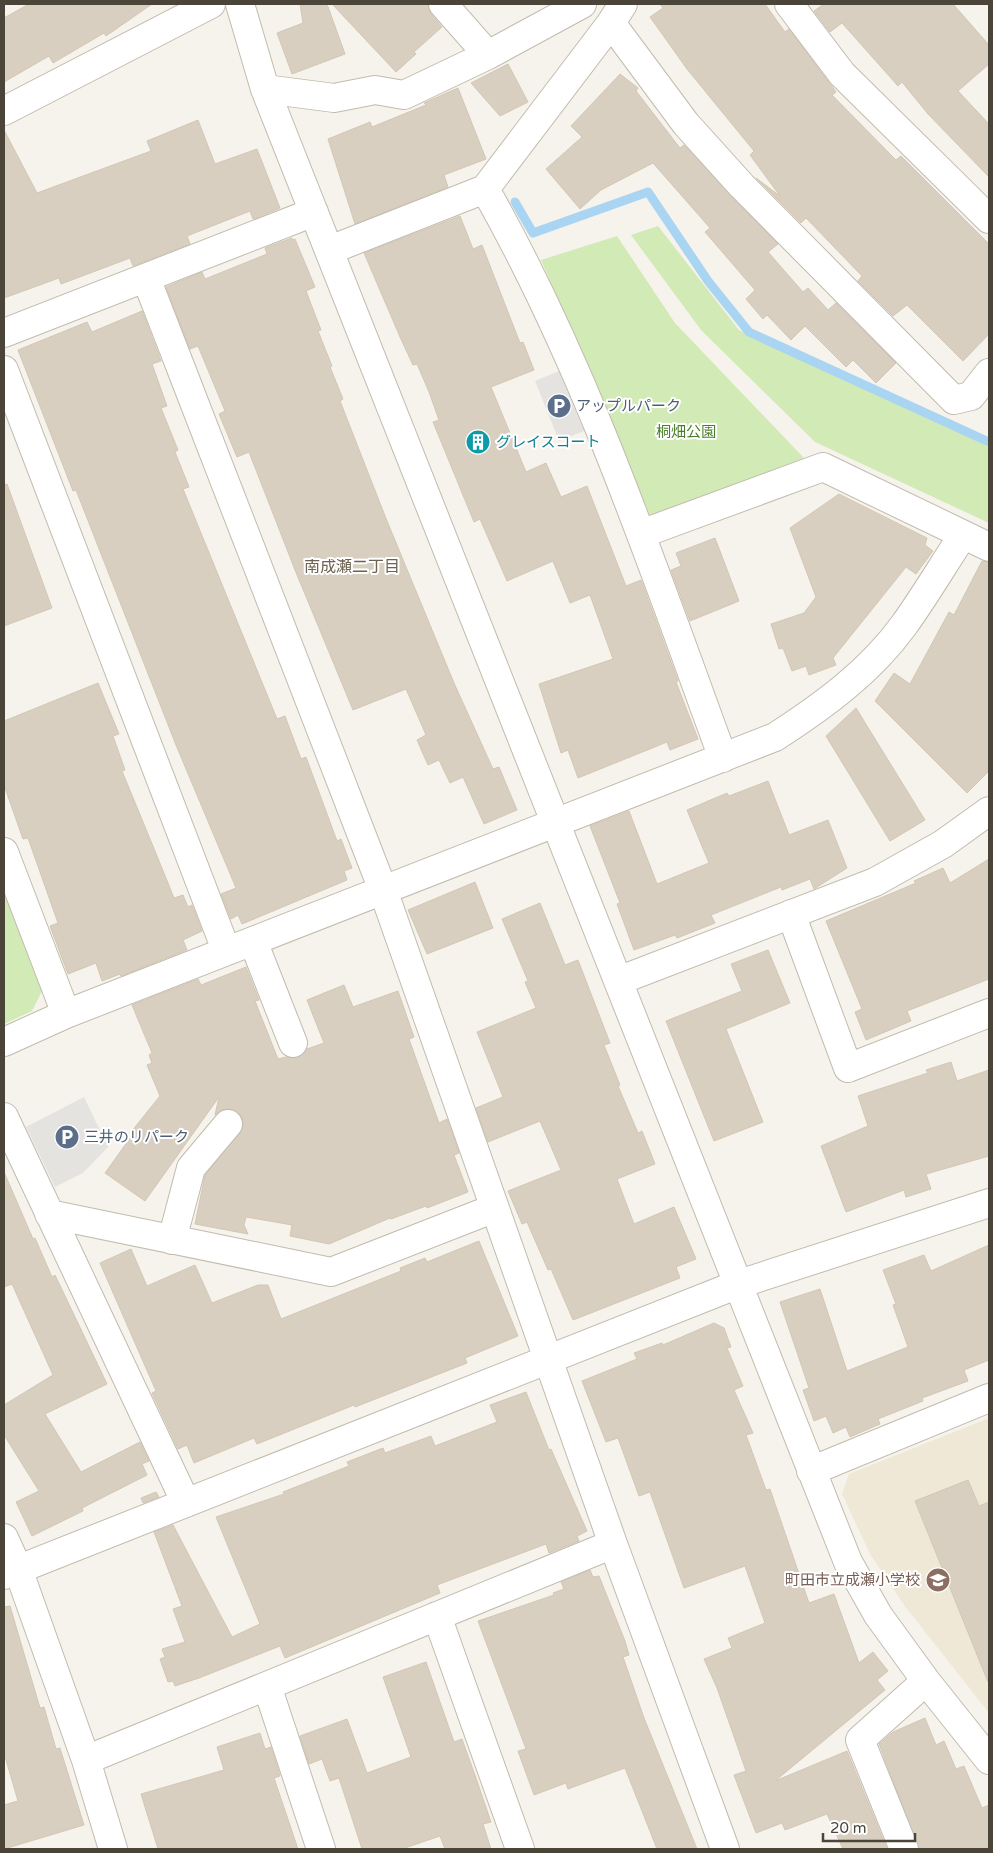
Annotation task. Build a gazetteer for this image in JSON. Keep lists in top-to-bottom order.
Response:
{
  "districts": ["南成瀬二丁目"],
  "parks": ["桐畑公園"],
  "places": {
    "parking": ["アップルパーク", "三井のリパーク"],
    "building": ["グレイスコート"],
    "school or university": ["町田市立成瀬小学校"]
  },
  "scale_bar": "20 m"
}
